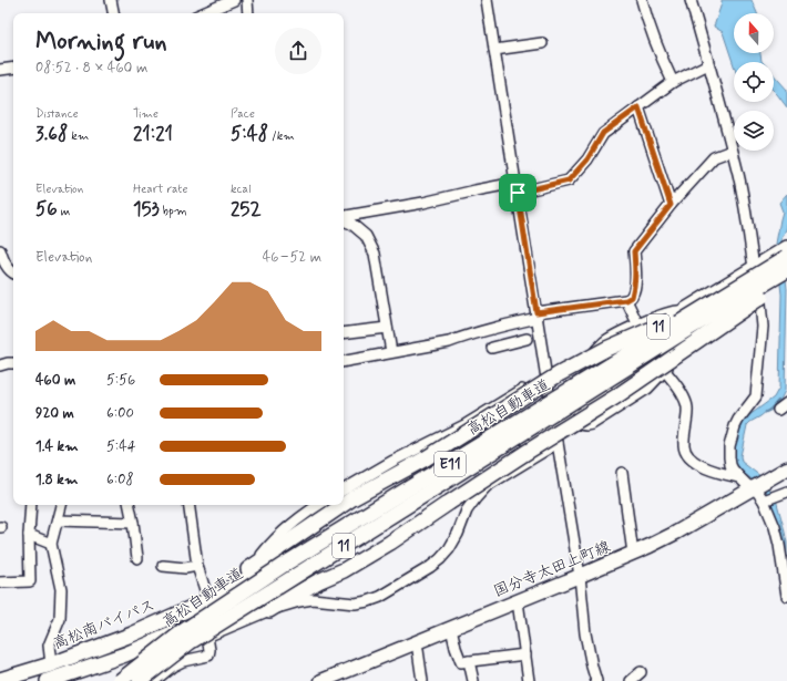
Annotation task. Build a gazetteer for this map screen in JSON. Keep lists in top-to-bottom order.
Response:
{
  "streets": {
    "highway": [
      "11",
      "高松自動車道",
      "E11",
      "高松南バイパス"
    ],
    "main road": ["国分寺太田上町線"]
  },
  "north": "top",
  "page": {
    "heading": ["Morning run", "08:52 · 8 × 460 m"],
    "stats": [
      ["Distance", "3.68 km"],
      ["Time", "21:21"],
      ["Pace", "5:48 /km"],
      ["Elevation", "56 m"],
      ["Heart rate", "153 bpm"],
      ["kcal", "252"]
    ],
    "chart": ["Elevation", "46–52 m"],
    "list": [
      {
        "name": "460 m",
        "note": "5:56"
      },
      {
        "name": "920 m",
        "note": "6:00"
      },
      {
        "name": "1.4 km",
        "note": "5:44"
      },
      {
        "name": "1.8 km",
        "note": "6:08"
      }
    ]
  }
}
